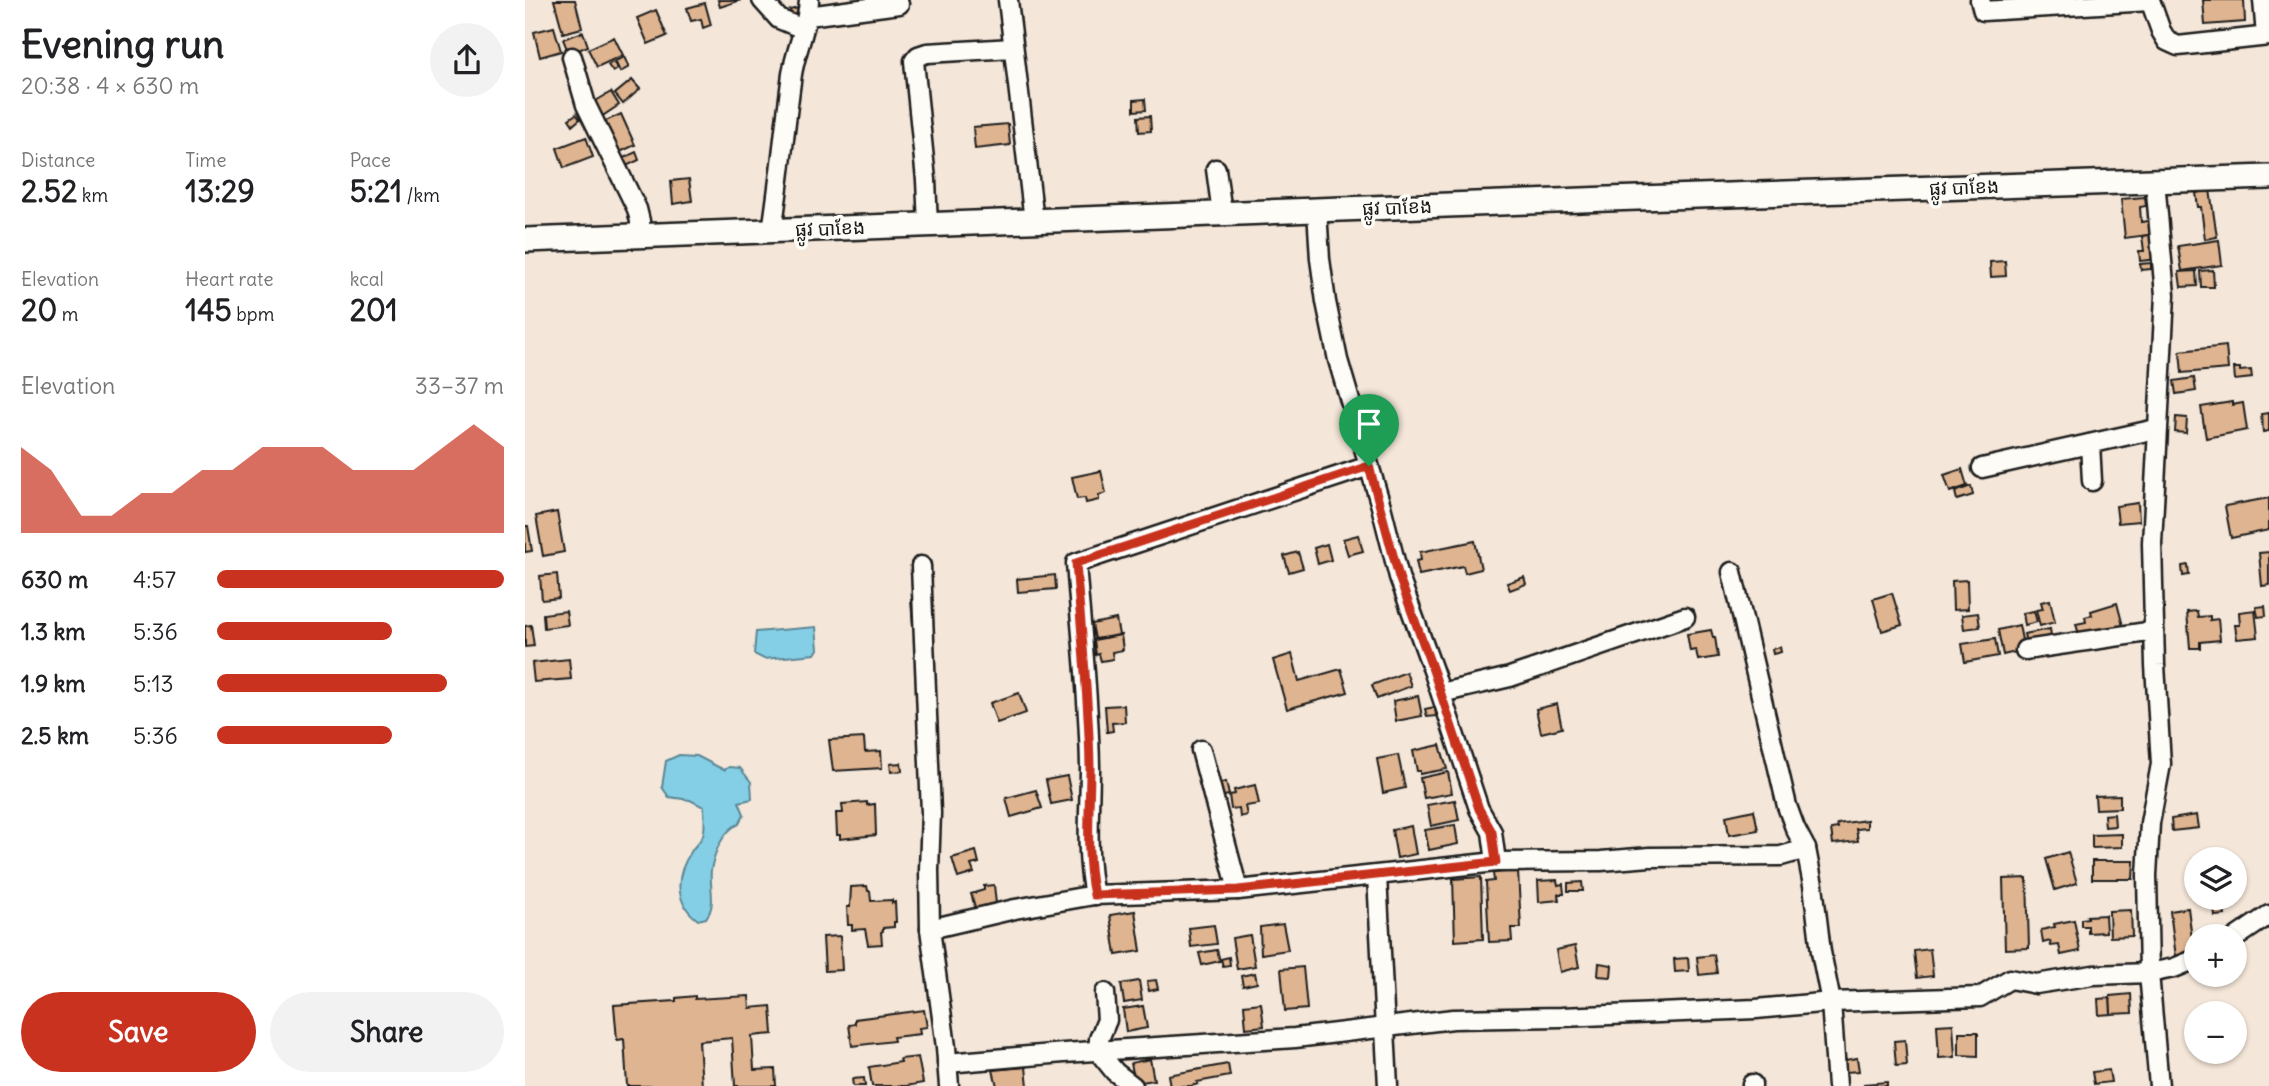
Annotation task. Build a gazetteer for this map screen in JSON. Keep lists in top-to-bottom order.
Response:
{
  "streets": {
    "street": ["ផ្លូវ បាខែង"]
  },
  "page": {
    "heading": ["Evening run", "20:38 · 4 × 630 m"],
    "stats": [
      ["Distance", "2.52 km"],
      ["Time", "13:29"],
      ["Pace", "5:21 /km"],
      ["Elevation", "20 m"],
      ["Heart rate", "145 bpm"],
      ["kcal", "201"]
    ],
    "chart": ["Elevation", "33–37 m"],
    "list": [
      {
        "name": "630 m",
        "note": "4:57"
      },
      {
        "name": "1.3 km",
        "note": "5:36"
      },
      {
        "name": "1.9 km",
        "note": "5:13"
      },
      {
        "name": "2.5 km",
        "note": "5:36"
      }
    ],
    "map_buttons": ["+", "−"],
    "buttons": ["Save", "Share"]
  }
}
